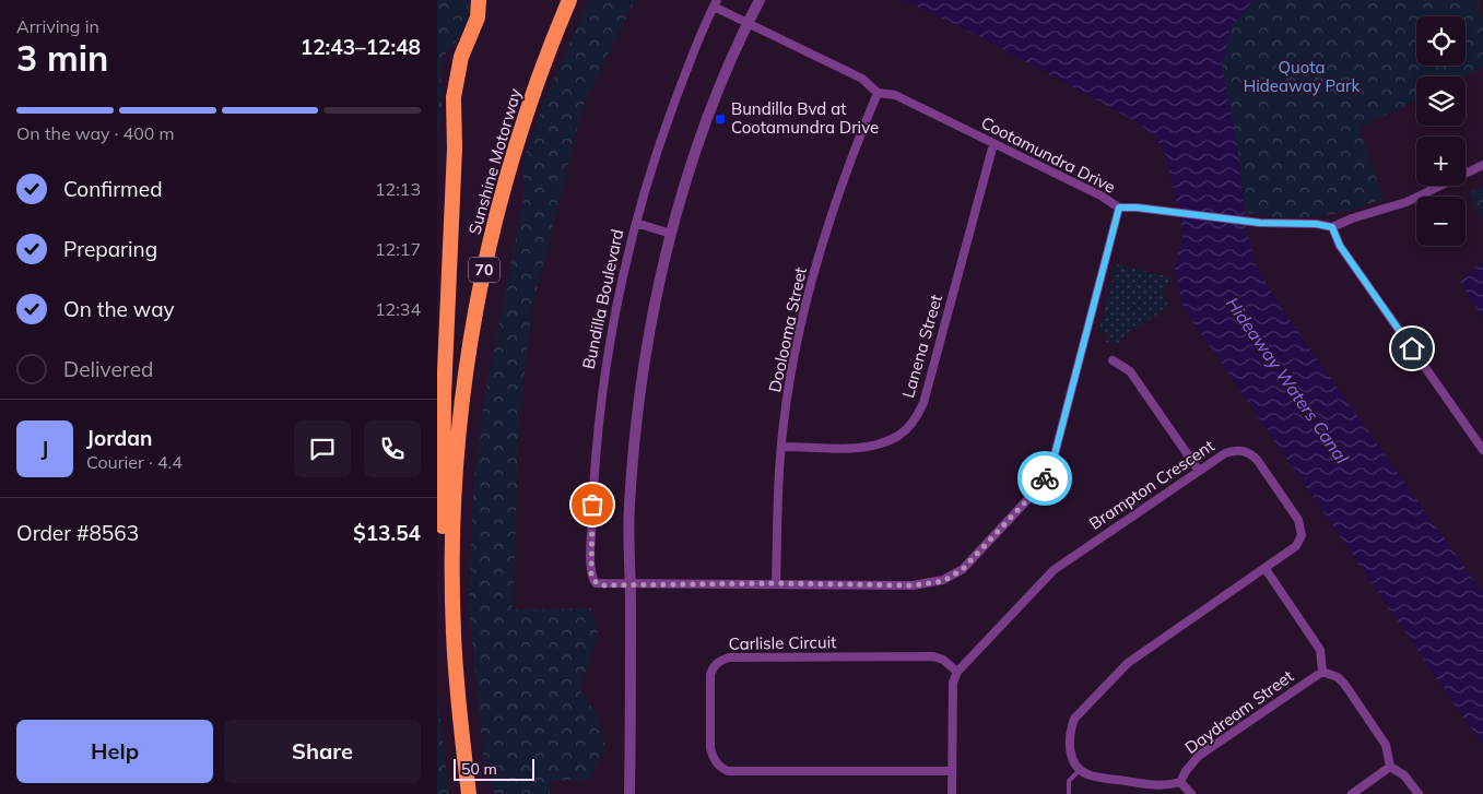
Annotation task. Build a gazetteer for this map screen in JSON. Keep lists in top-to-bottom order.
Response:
{
  "streets": {
    "highway": ["Sunshine Motorway", "70"],
    "street": [
      "Cootamundra Drive",
      "Bundilla Boulevard",
      "Doolooma Street",
      "Lanena Street",
      "Brampton Crescent",
      "Carlisle Circuit",
      "Daydream Street"
    ]
  },
  "crossings": [
    ["Cootamundra Drive", "Bundilla Boulevard"],
    ["Cootamundra Drive", "Doolooma Street"],
    ["Cootamundra Drive", "Lanena Street"],
    ["Doolooma Street", "Lanena Street"],
    ["Brampton Crescent", "Carlisle Circuit"]
  ],
  "water": ["Hideaway Waters Canal"],
  "parks": ["Quota Hideaway Park"],
  "places": {
    "transit": ["Bundilla Bvd at Cootamundra Drive"]
  },
  "scale_bar": "50 m",
  "page": {
    "heading": ["3 min", "Arriving in", "12:43–12:48"],
    "panel": [
      "Jordan",
      "Courier · 4.4",
      "Order #8563",
      "$13.54"
    ],
    "map_buttons": ["+", "−"],
    "bar": "On the way · 400 m",
    "list": [
      ["Confirmed", "12:13"],
      ["Preparing", "12:17"],
      ["On the way", "12:34"],
      "Delivered"
    ],
    "round": "J",
    "buttons": ["Help", "Share"],
    "scale": "50 m"
  }
}
